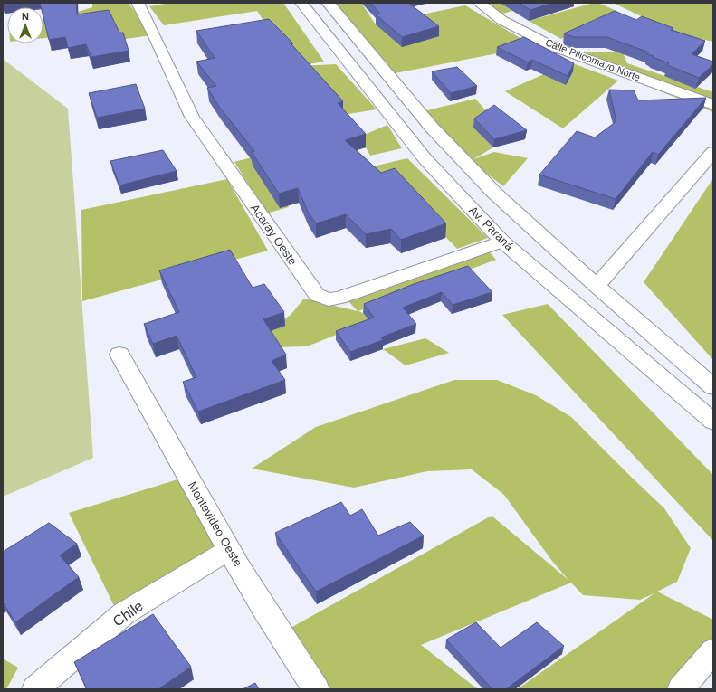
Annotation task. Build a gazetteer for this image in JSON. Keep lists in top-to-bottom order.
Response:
{
  "streets": {
    "street": [
      "Calle Pilicomayo Norte",
      "Av. Paraná",
      "Acaray Oeste",
      "Montevideo Oeste",
      "Chile"
    ]
  },
  "crossings": [
    ["Av. Paraná", "Acaray Oeste"],
    ["Montevideo Oeste", "Chile"]
  ],
  "north": "top"
}
